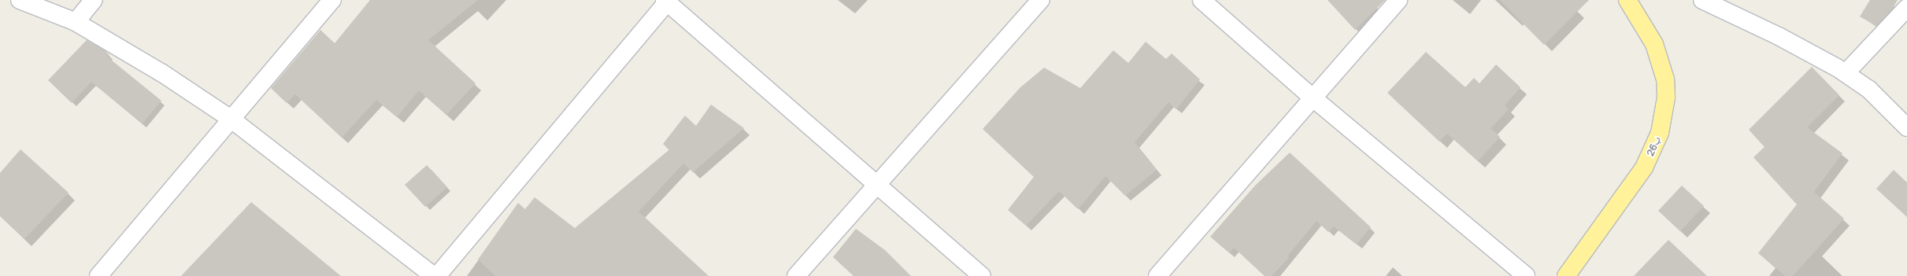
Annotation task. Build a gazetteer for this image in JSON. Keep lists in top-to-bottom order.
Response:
{
  "streets": {
    "highway": ["26ب"]
  }
}
